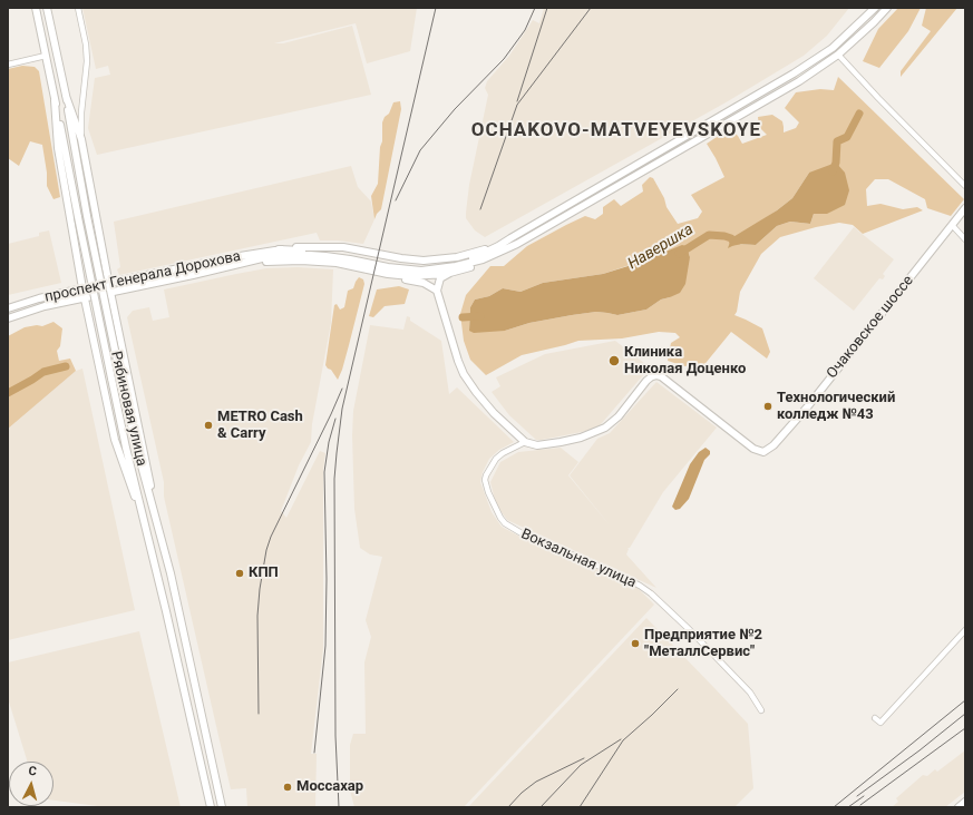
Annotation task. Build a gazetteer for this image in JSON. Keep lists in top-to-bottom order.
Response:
{
  "streets": {
    "main road": ["проспект Генерала Дорохова", "Очаковское шоссе", "Рябиновая улица"],
    "street": ["Вокзальная улица"]
  },
  "crossings": [
    ["Очаковское шоссе", "Вокзальная улица"]
  ],
  "districts": ["OCHAKOVO-MATVEYEVSKOYE"],
  "water": ["Навершка"],
  "places": [
    "Клиника Николая Доценко",
    "Технологический колледж №43",
    "METRO Cash & Carry",
    "КПП",
    "Предприятие №2 \"МеталлСервис\"",
    "Моссахар"
  ],
  "north": "top"
}
